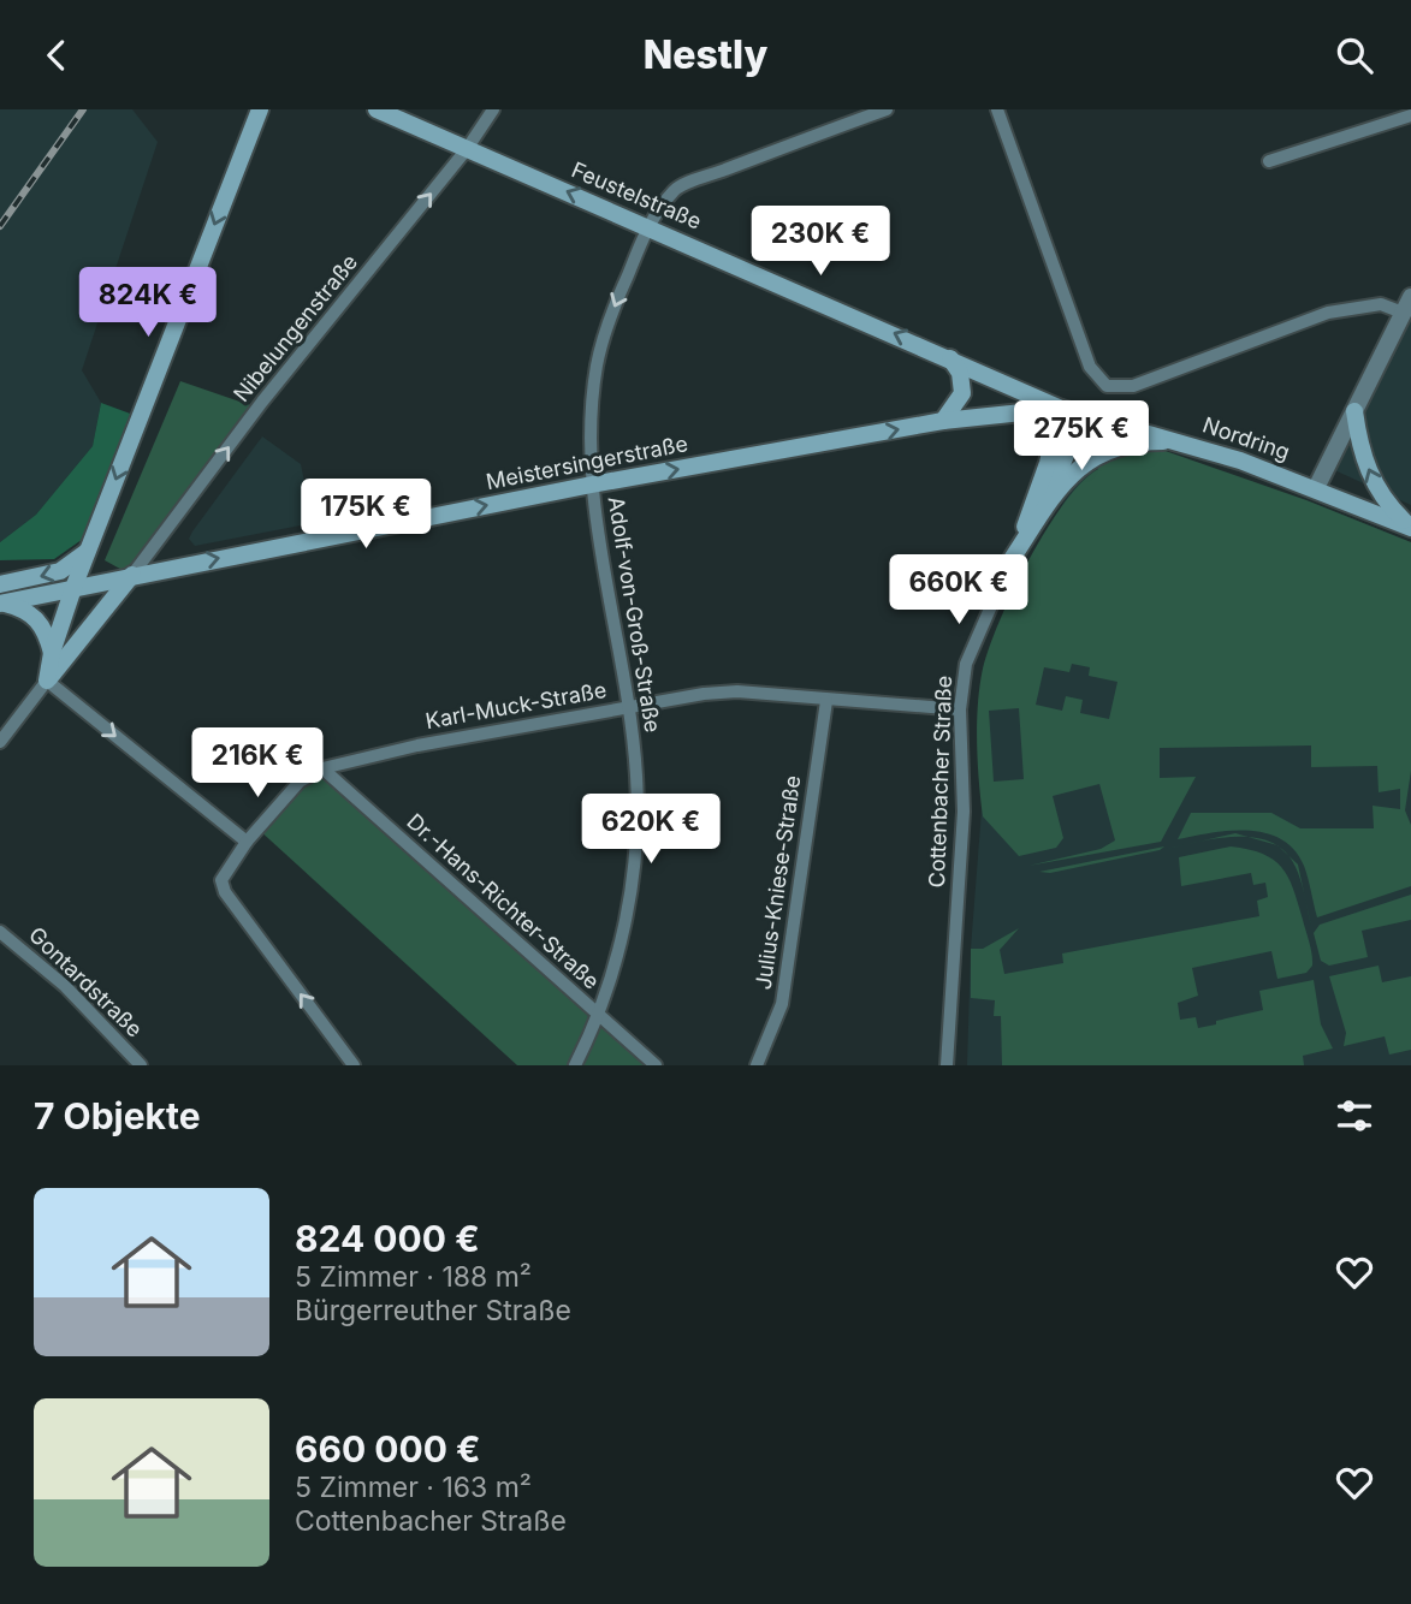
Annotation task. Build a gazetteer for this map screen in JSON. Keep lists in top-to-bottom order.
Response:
{
  "streets": {
    "main road": ["Feustelstraße", "Nordring", "Meistersingerstraße"],
    "street": [
      "Nibelungenstraße",
      "Adolf-von-Groß-Straße",
      "Karl-Muck-Straße",
      "Cottenbacher Straße",
      "Julius-Kniese-Straße",
      "Dr.-Hans-Richter-Straße",
      "Gontardstraße"
    ]
  },
  "crossings": [
    ["Feustelstraße", "Nibelungenstraße"],
    ["Feustelstraße", "Nordring"],
    ["Feustelstraße", "Meistersingerstraße"],
    ["Feustelstraße", "Adolf-von-Groß-Straße"],
    ["Nibelungenstraße", "Meistersingerstraße"],
    ["Nordring", "Meistersingerstraße"],
    ["Meistersingerstraße", "Adolf-von-Groß-Straße"],
    ["Adolf-von-Groß-Straße", "Karl-Muck-Straße"],
    ["Adolf-von-Groß-Straße", "Dr.-Hans-Richter-Straße"],
    ["Karl-Muck-Straße", "Cottenbacher Straße"],
    ["Karl-Muck-Straße", "Julius-Kniese-Straße"],
    ["Karl-Muck-Straße", "Dr.-Hans-Richter-Straße"]
  ],
  "one_way": ["Feustelstraße", "Nibelungenstraße", "Meistersingerstraße"],
  "page": {
    "header": "Nestly",
    "price": [
      "230K €",
      "824K €",
      "275K €",
      "175K €",
      "660K €",
      "216K €",
      "620K €"
    ],
    "heading": "7 Objekte",
    "list": [
      {
        "name": "824 000 €",
        "note": "5 Zimmer · 188 m² · Bürgerreuther Straße"
      },
      {
        "name": "660 000 €",
        "note": "5 Zimmer · 163 m² · Cottenbacher Straße"
      }
    ]
  }
}
